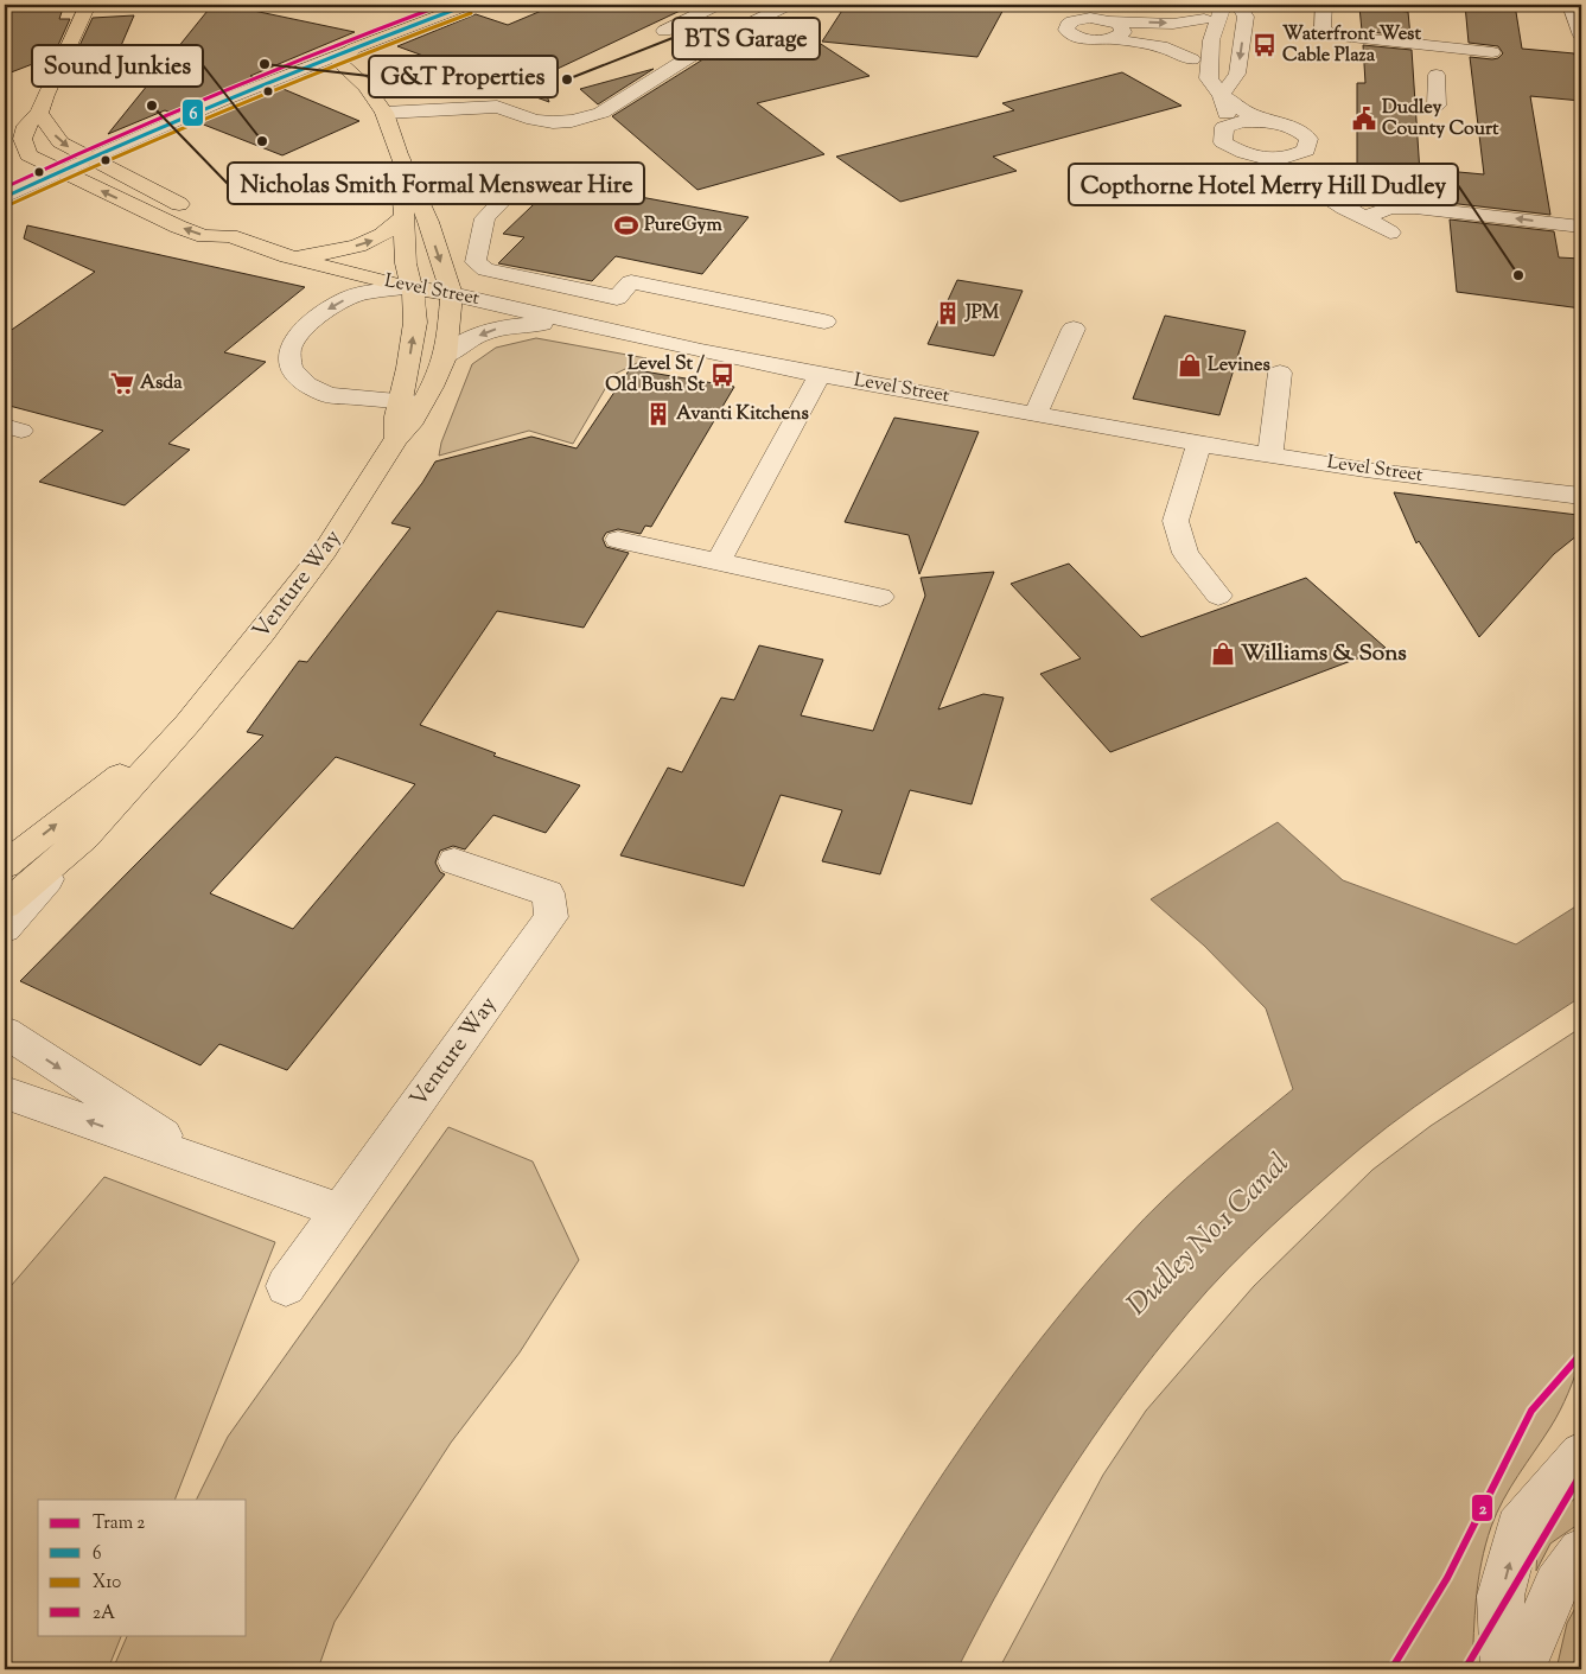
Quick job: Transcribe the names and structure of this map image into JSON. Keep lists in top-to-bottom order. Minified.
{"streets":{"main road":["Level Street","Venture Way"]},"crossings":[["Level Street","Venture Way"]],"water":["Dudley No.1 Canal"],"places":{"bus stop":["Waterfront West Cable Plaza","Level St / Old Bush St"],"other":["G&T Properties","BTS Garage","Nicholas Smith Formal Menswear Hire","Sound Junkies","Copthorne Hotel Merry Hill Dudley"],"public building":["Dudley County Court"],"sports":["PureGym"],"building":["JPM","Avanti Kitchens"],"shop":["Levines","Williams & Sons"],"supermarket":["Asda"]},"lines":["transit line 6","transit line 2A","transit line X10","tram line 2"],"legend":["Tram 2","6","X10","2A"]}
